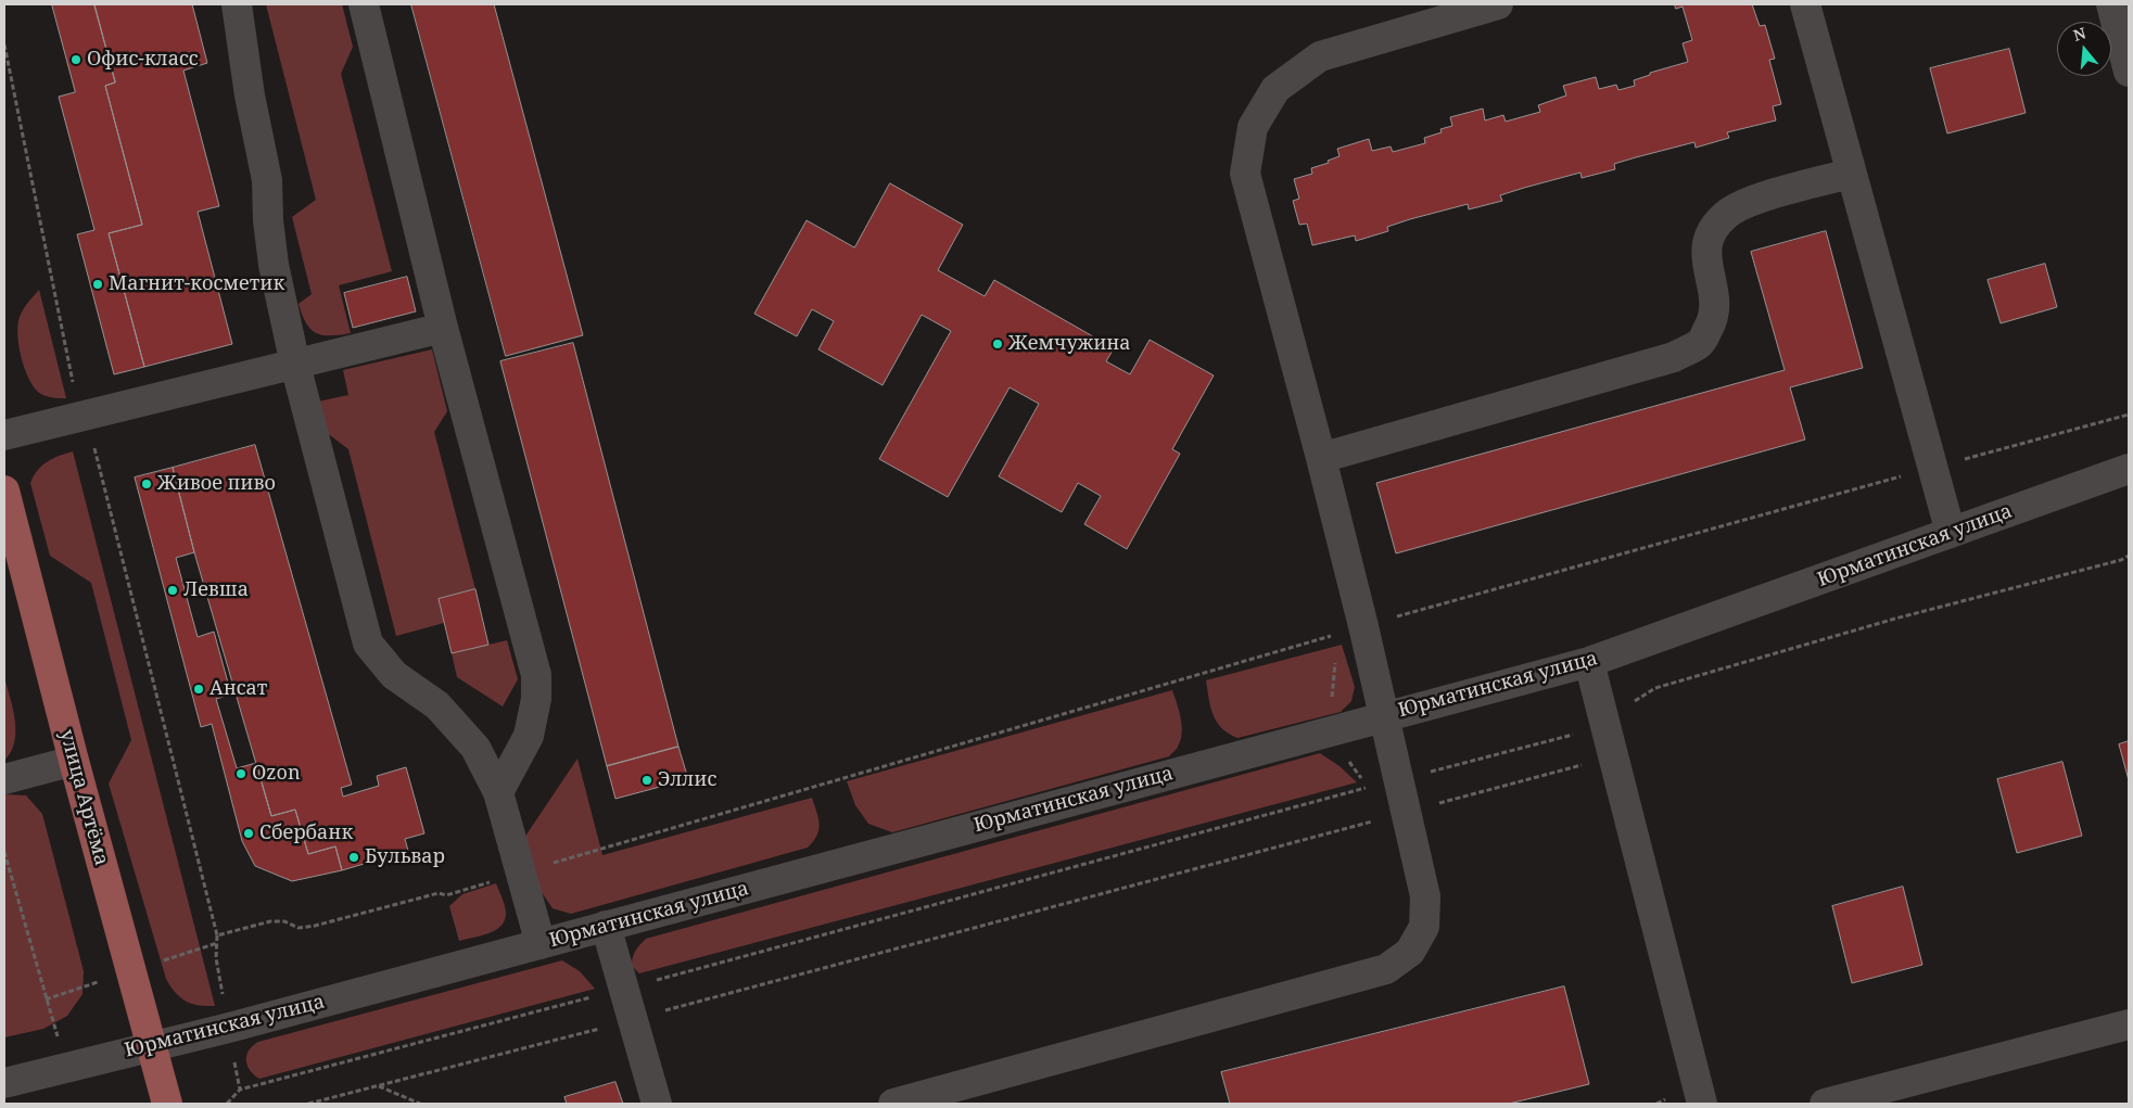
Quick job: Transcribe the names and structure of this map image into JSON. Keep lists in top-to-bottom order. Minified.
{"streets":{"main road":["улица Артёма"],"street":["Юрматинская улица"]},"crossings":[["Юрматинская улица","улица Артёма"]],"places":["Офис-класс","Магнит-косметик","Жемчужина","Живое пиво","Левша","Ансат","Ozon","Эллис","Сбербанк","Бульвар"],"north":"top"}
